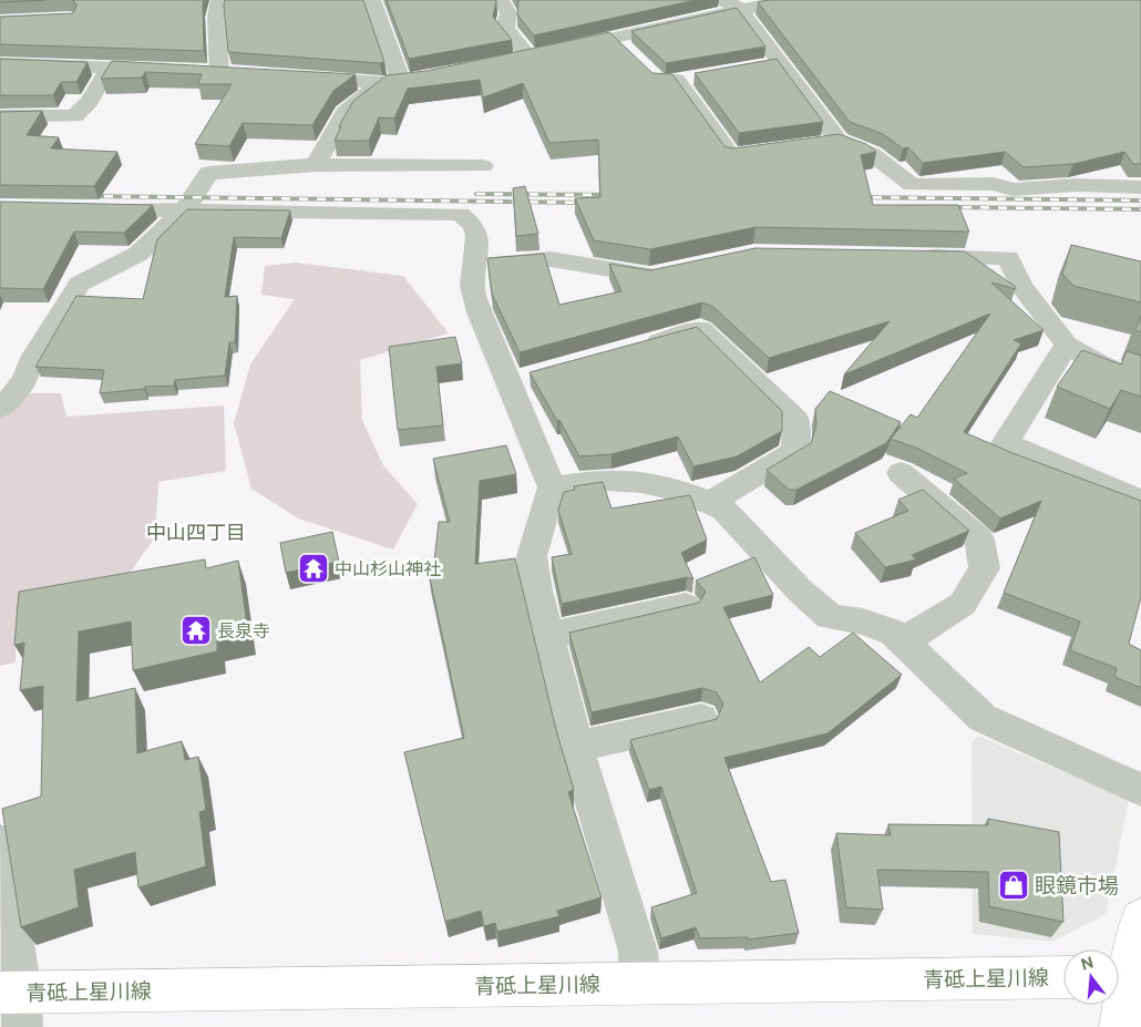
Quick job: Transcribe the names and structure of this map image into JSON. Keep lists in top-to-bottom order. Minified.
{"streets":{"main road":["青砥上星川線"]},"districts":["中山四丁目"],"places":{"temple":["中山杉山神社","長泉寺"],"shop":["眼鏡市場"]},"north":"top"}
